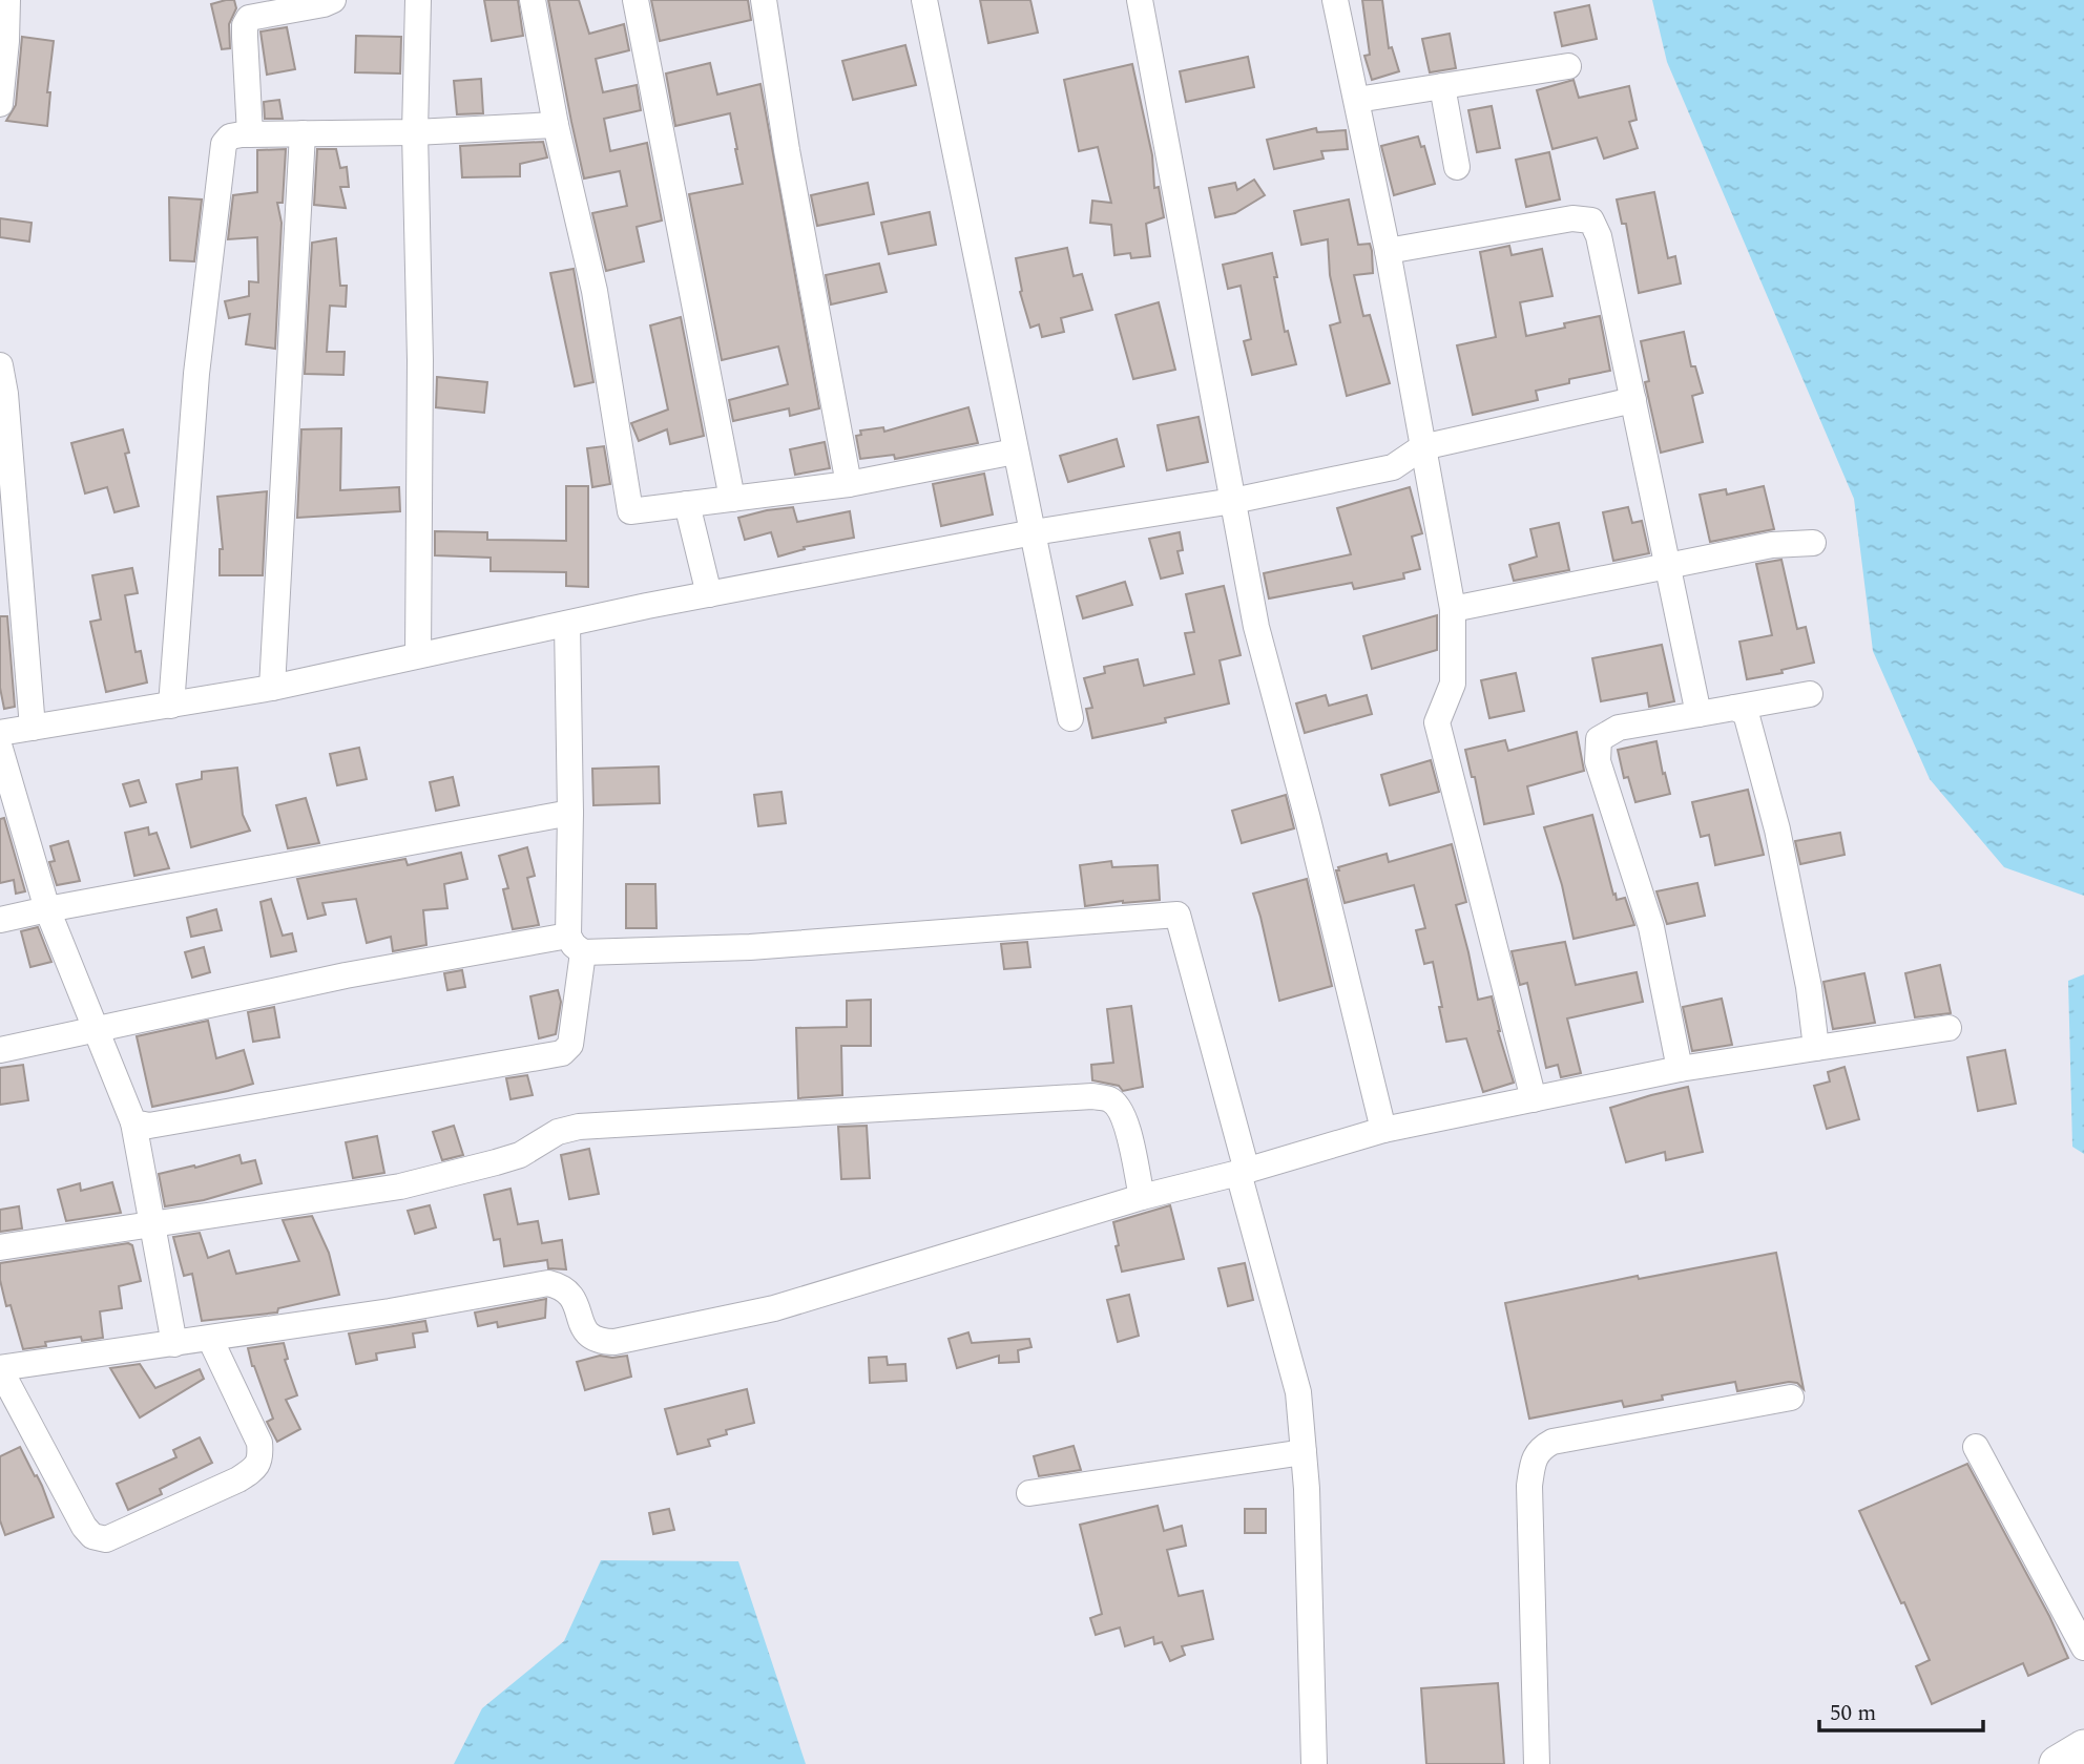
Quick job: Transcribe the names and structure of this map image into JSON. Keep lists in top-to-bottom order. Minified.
{"scale_bar":"50 m"}
